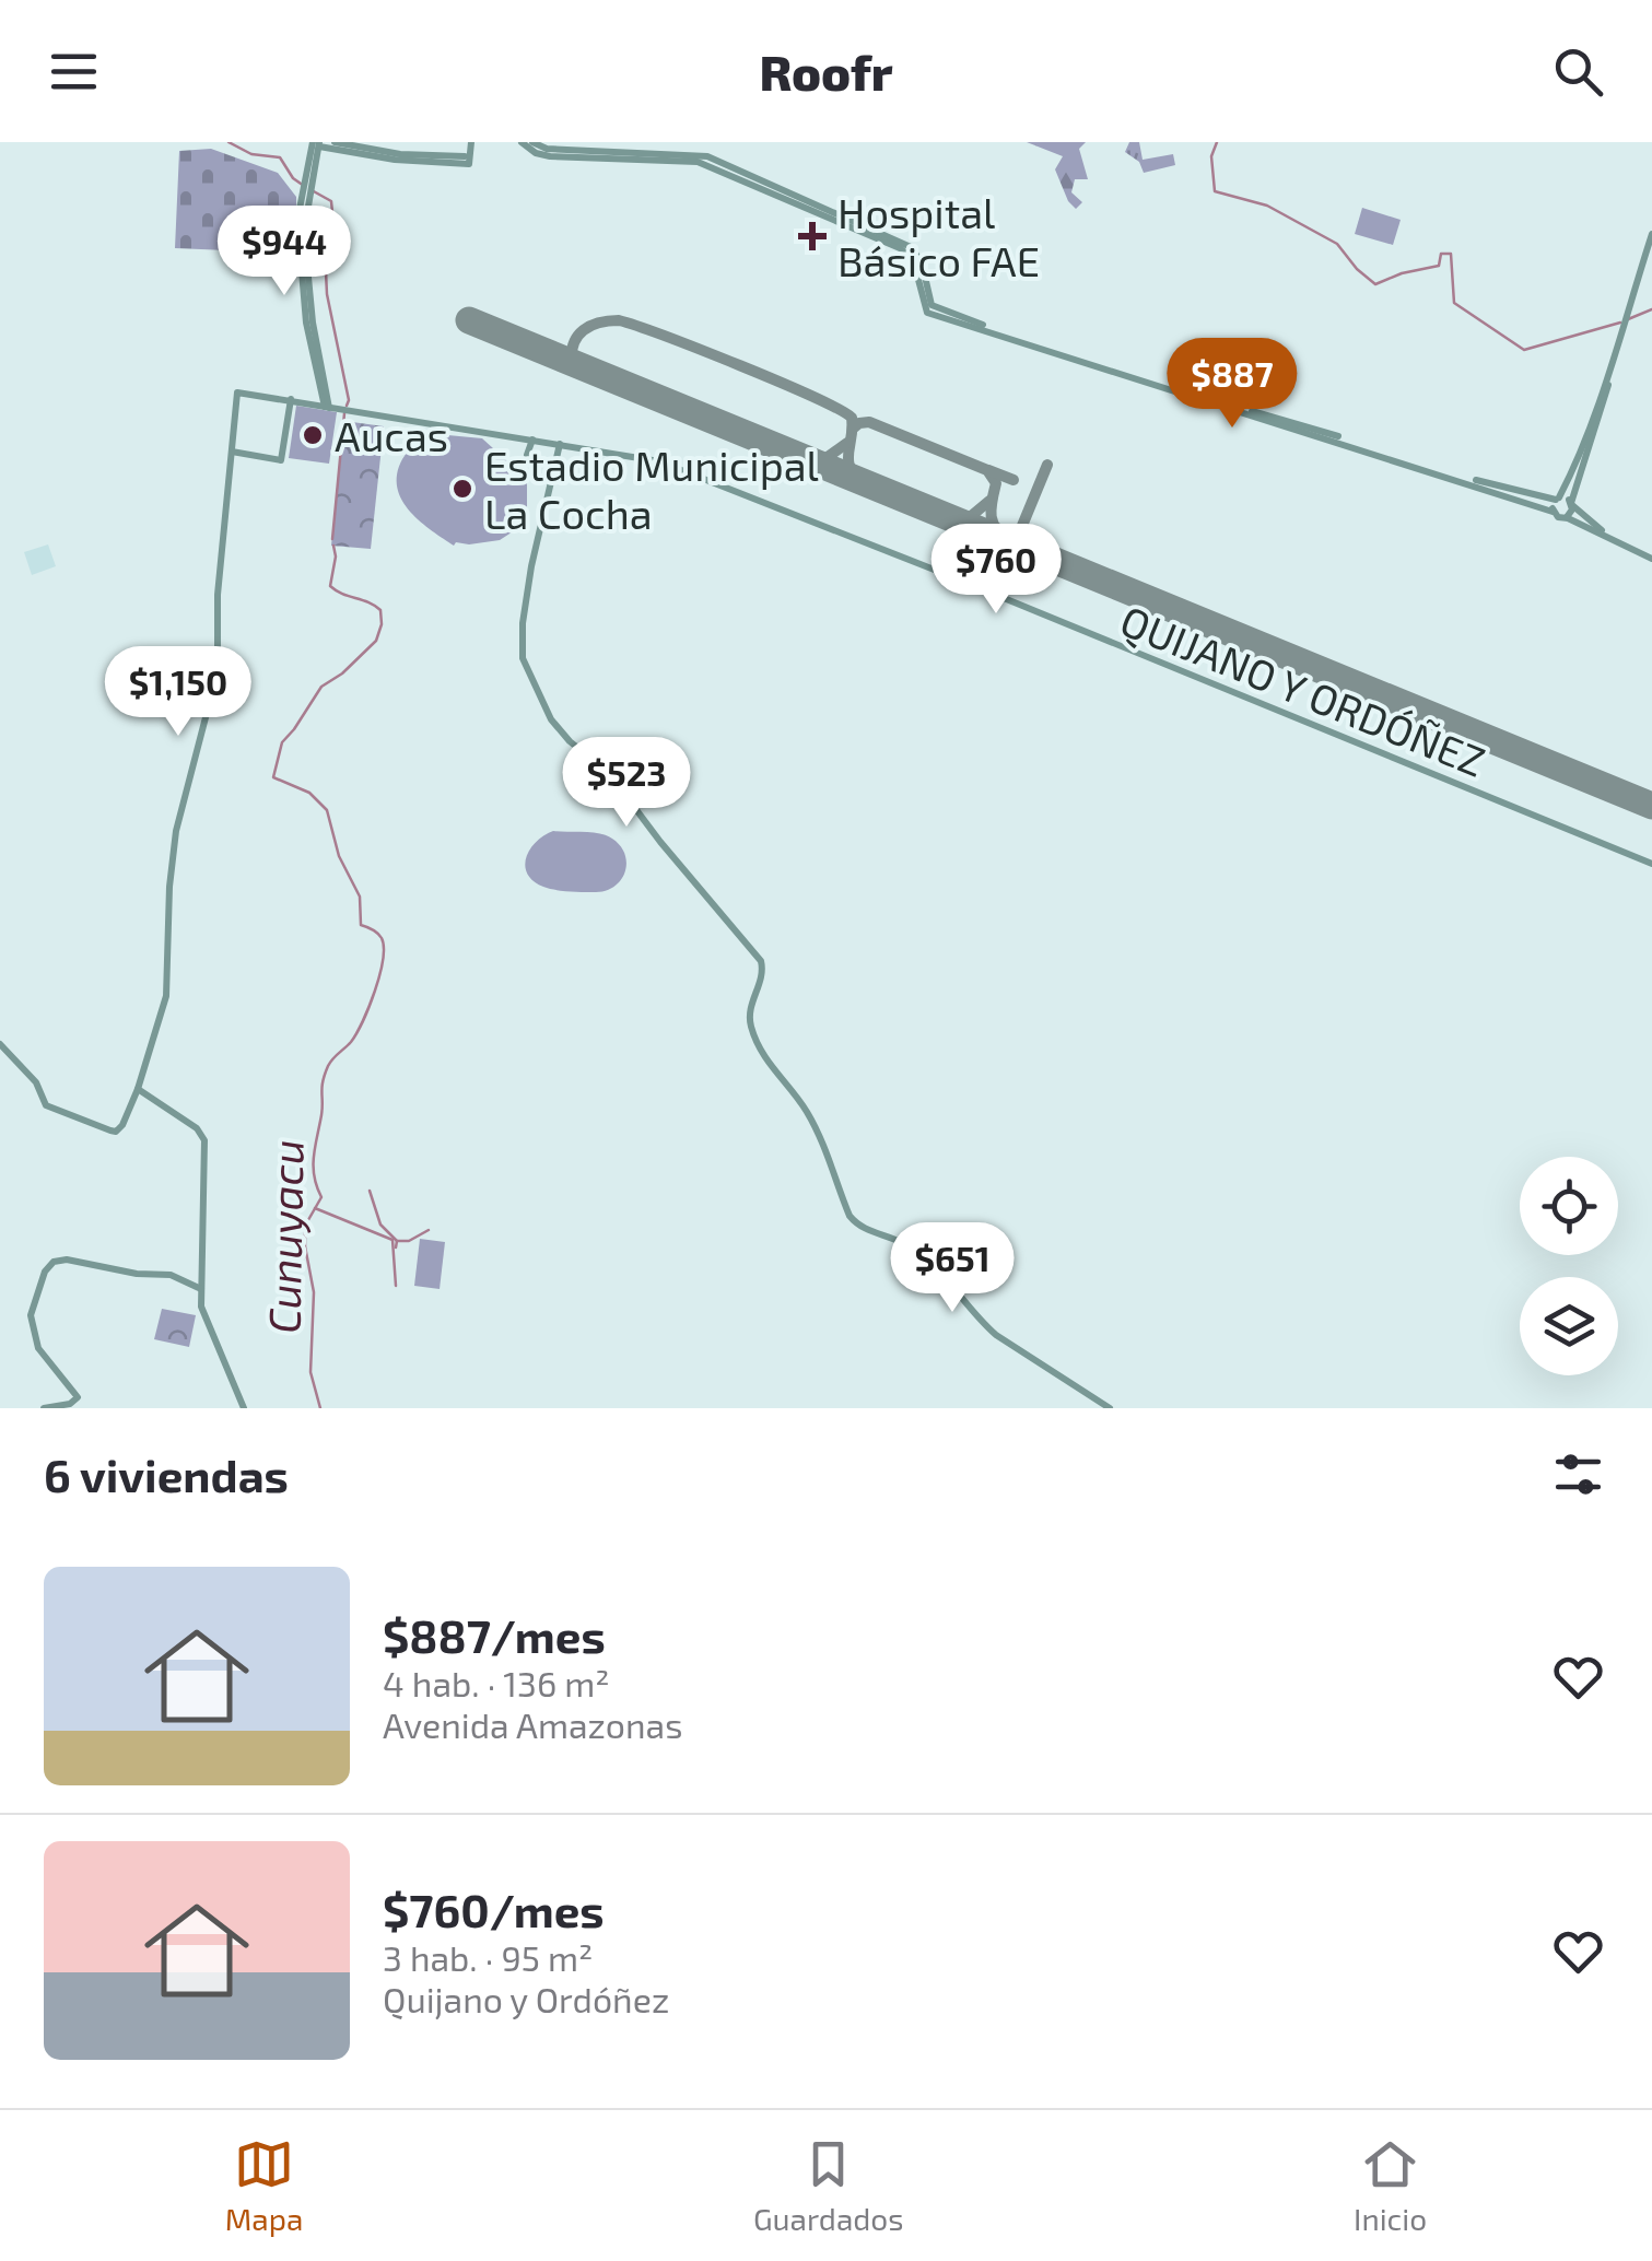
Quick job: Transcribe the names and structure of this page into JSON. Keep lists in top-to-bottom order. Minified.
{"streets":{"street":["QUIJANO Y ORDÓÑEZ"]},"water":["Cunuyacu"],"places":{"health":["Hospital Básico FAE"],"other":["Aucas","Estadio Municipal La Cocha"]},"page":{"header":"Roofr","price":["$944","$887","$760","$1,150","$523","$651"],"heading":"6 viviendas","list":[{"name":"$887/mes","note":"4 hab. · 136 m² · Avenida Amazonas"},{"name":"$760/mes","note":"3 hab. · 95 m² · Quijano y Ordóñez"}],"tabs":["Mapa","Guardados","Inicio"]}}
